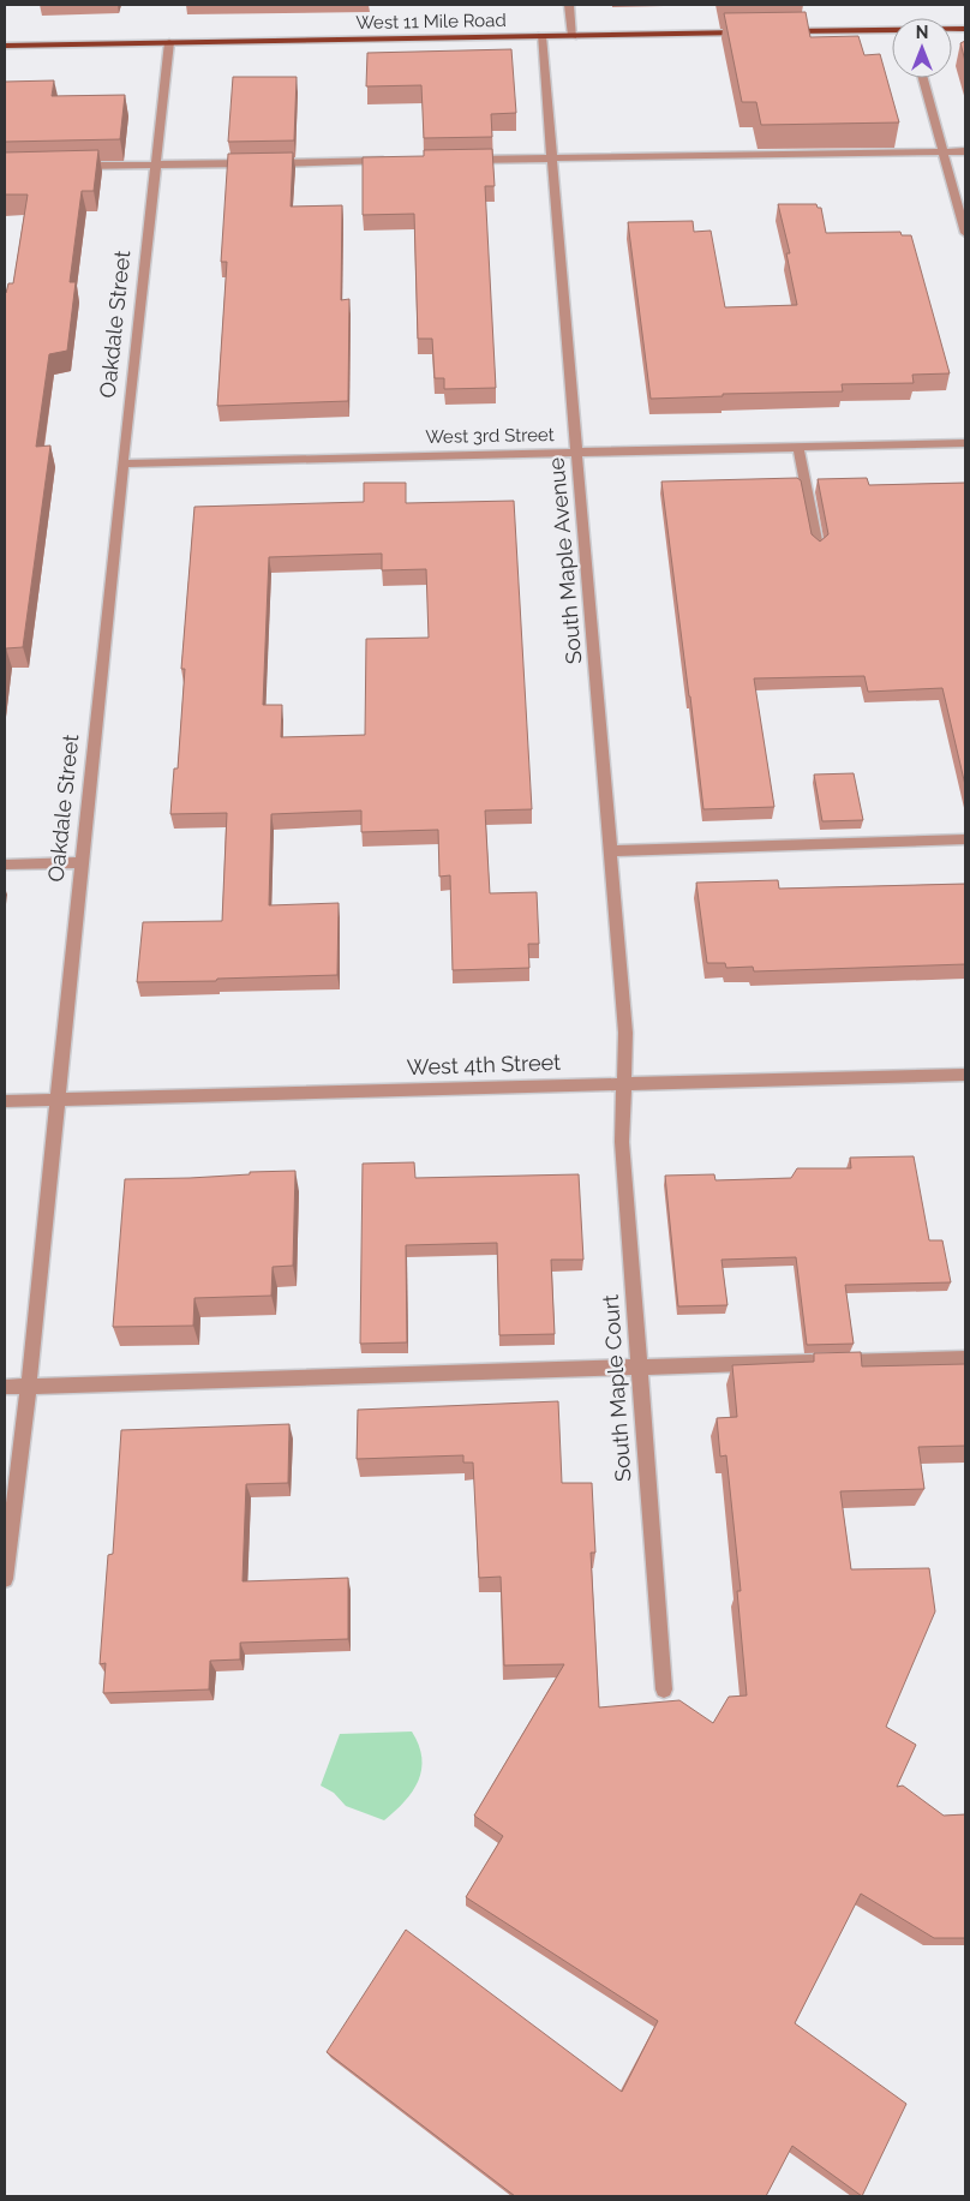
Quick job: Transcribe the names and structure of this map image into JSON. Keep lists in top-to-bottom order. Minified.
{"streets":{"main road":["West 11 Mile Road"],"street":["Oakdale Street","West 3rd Street","South Maple Avenue","West 4th Street","South Maple Court"]},"crossings":[["West 11 Mile Road","Oakdale Street"],["West 11 Mile Road","South Maple Avenue"],["Oakdale Street","West 3rd Street"],["Oakdale Street","West 4th Street"],["West 3rd Street","South Maple Avenue"],["South Maple Avenue","West 4th Street"],["South Maple Avenue","South Maple Court"],["West 4th Street","South Maple Court"]],"north":"top"}
